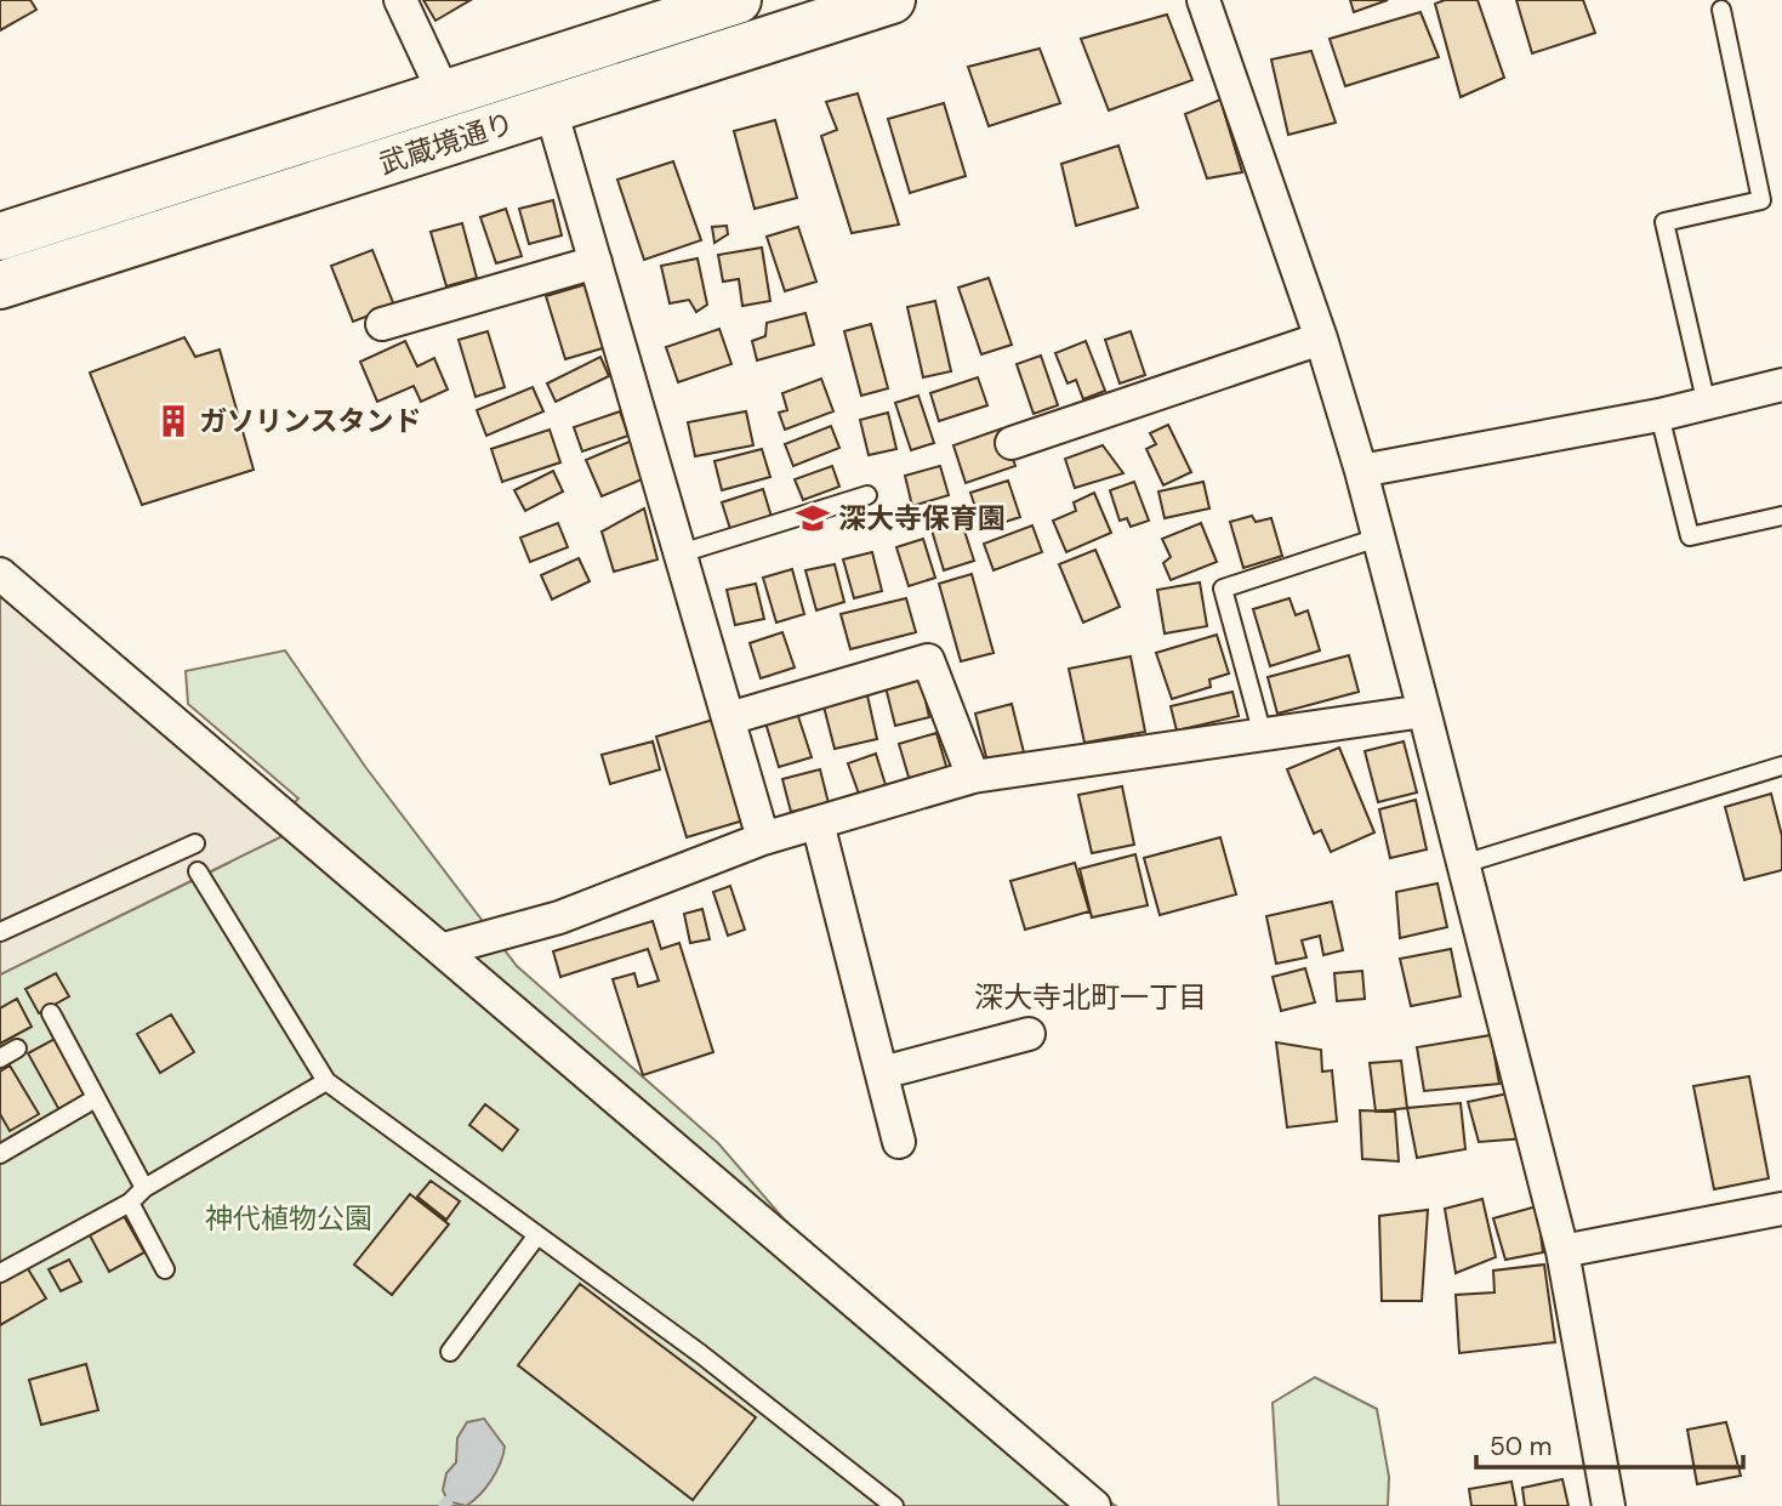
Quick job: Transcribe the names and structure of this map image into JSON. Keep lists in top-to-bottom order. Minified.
{"streets":{"main road":["武蔵境通り"]},"districts":["深大寺北町一丁目"],"parks":["神代植物公園"],"places":{"building":["ガソリンスタンド"],"school or university":["深大寺保育園"]},"scale_bar":"50 m"}
